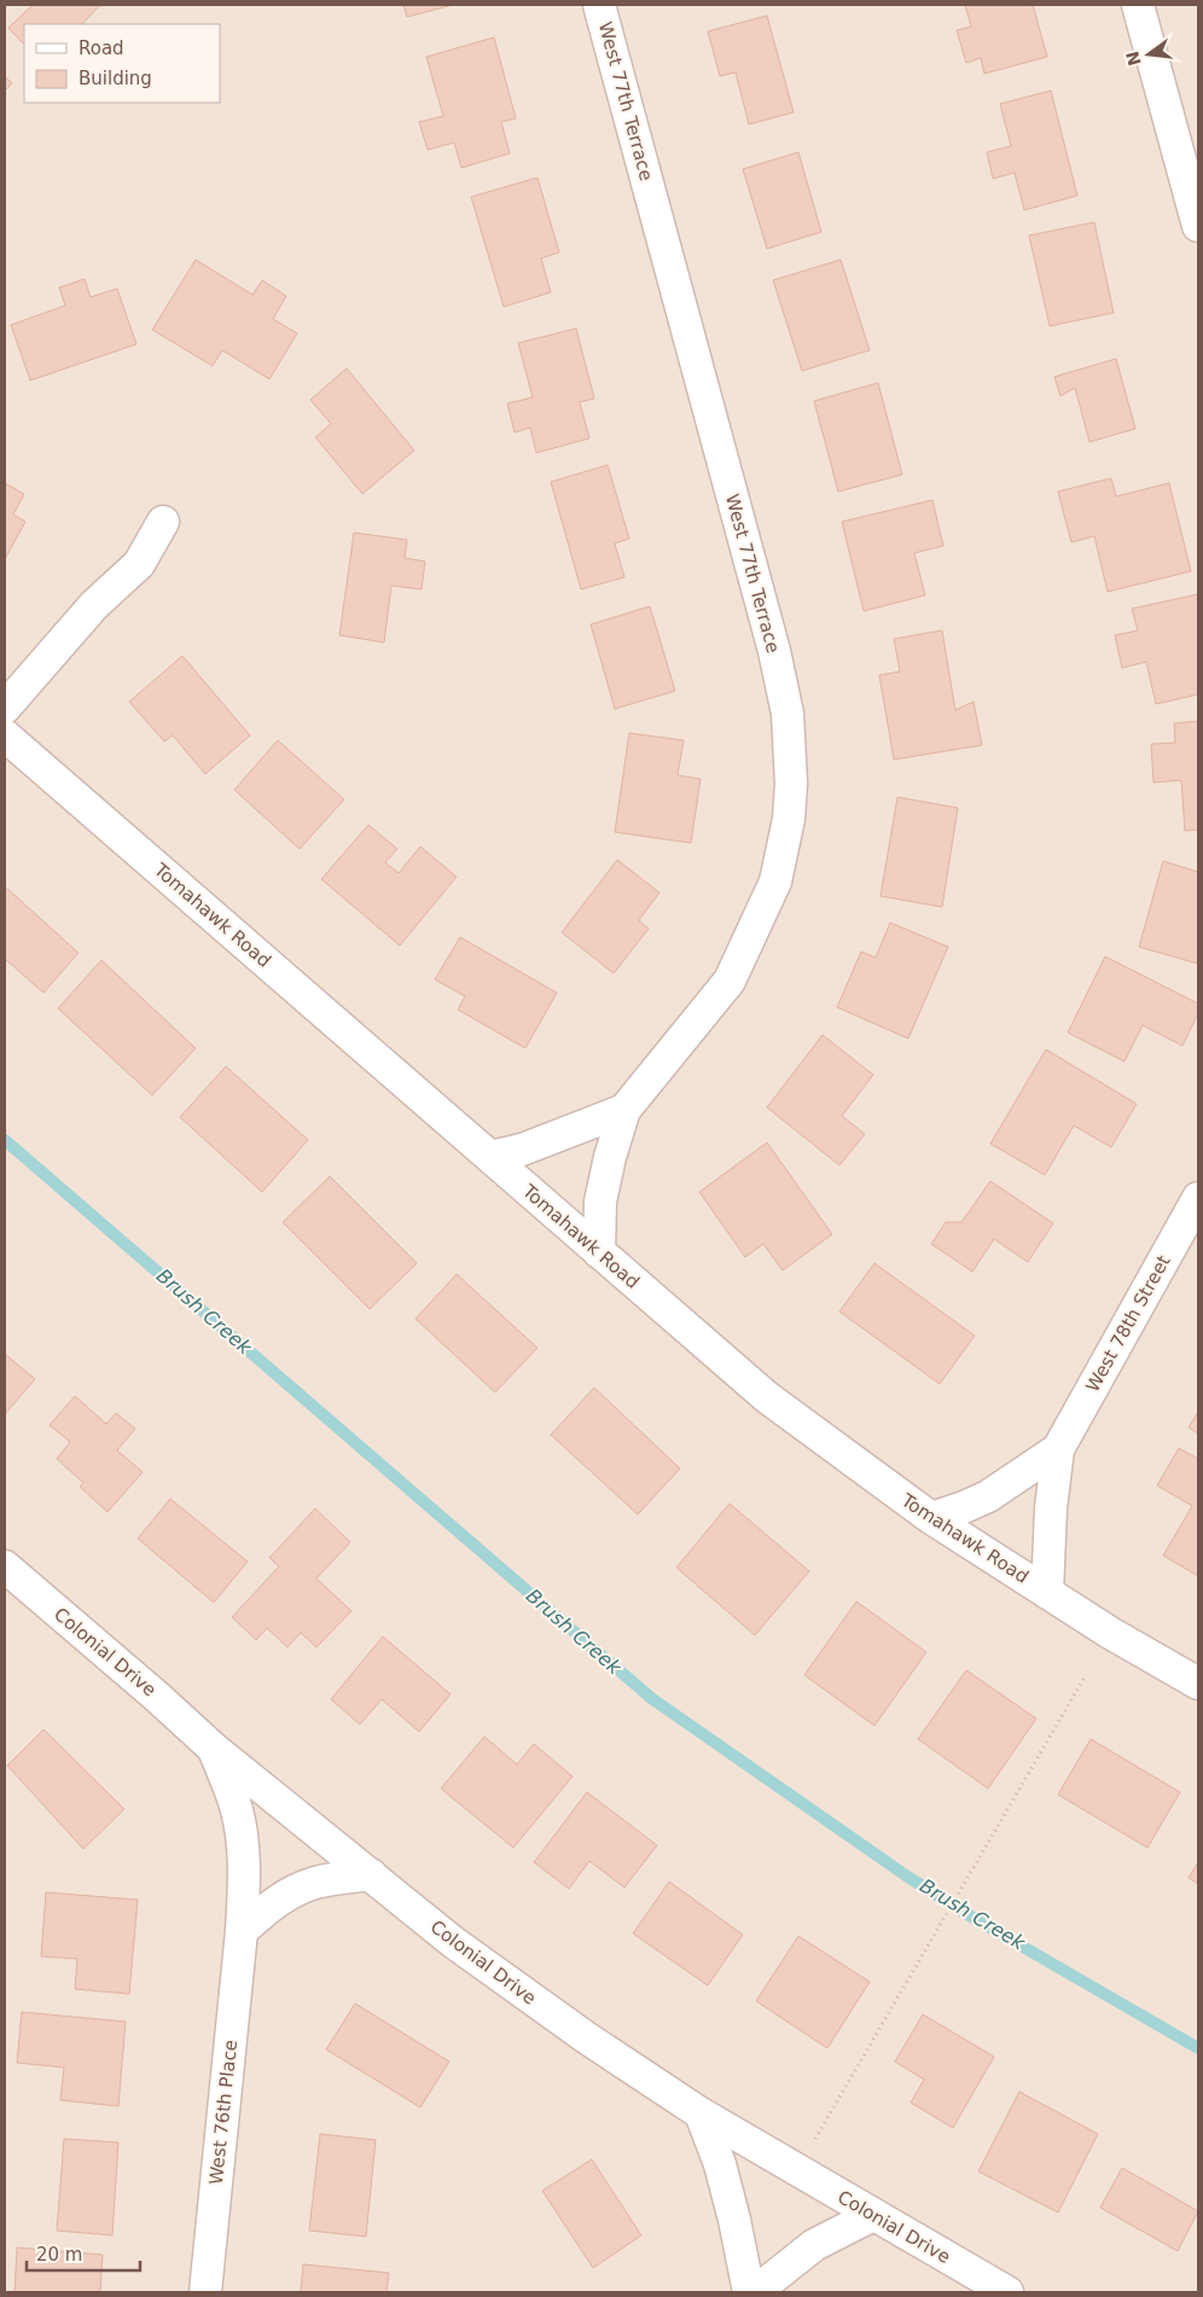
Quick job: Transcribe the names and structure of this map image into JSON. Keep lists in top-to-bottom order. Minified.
{"streets":{"street":["West 77th Terrace","Tomahawk Road","West 78th Street","Colonial Drive","West 76th Place"]},"crossings":[["West 77th Terrace","Tomahawk Road"],["Tomahawk Road","West 78th Street"],["Colonial Drive","West 76th Place"]],"water":["Brush Creek"],"legend":["Road","Building"],"scale_bar":"20 m","north":"left"}
